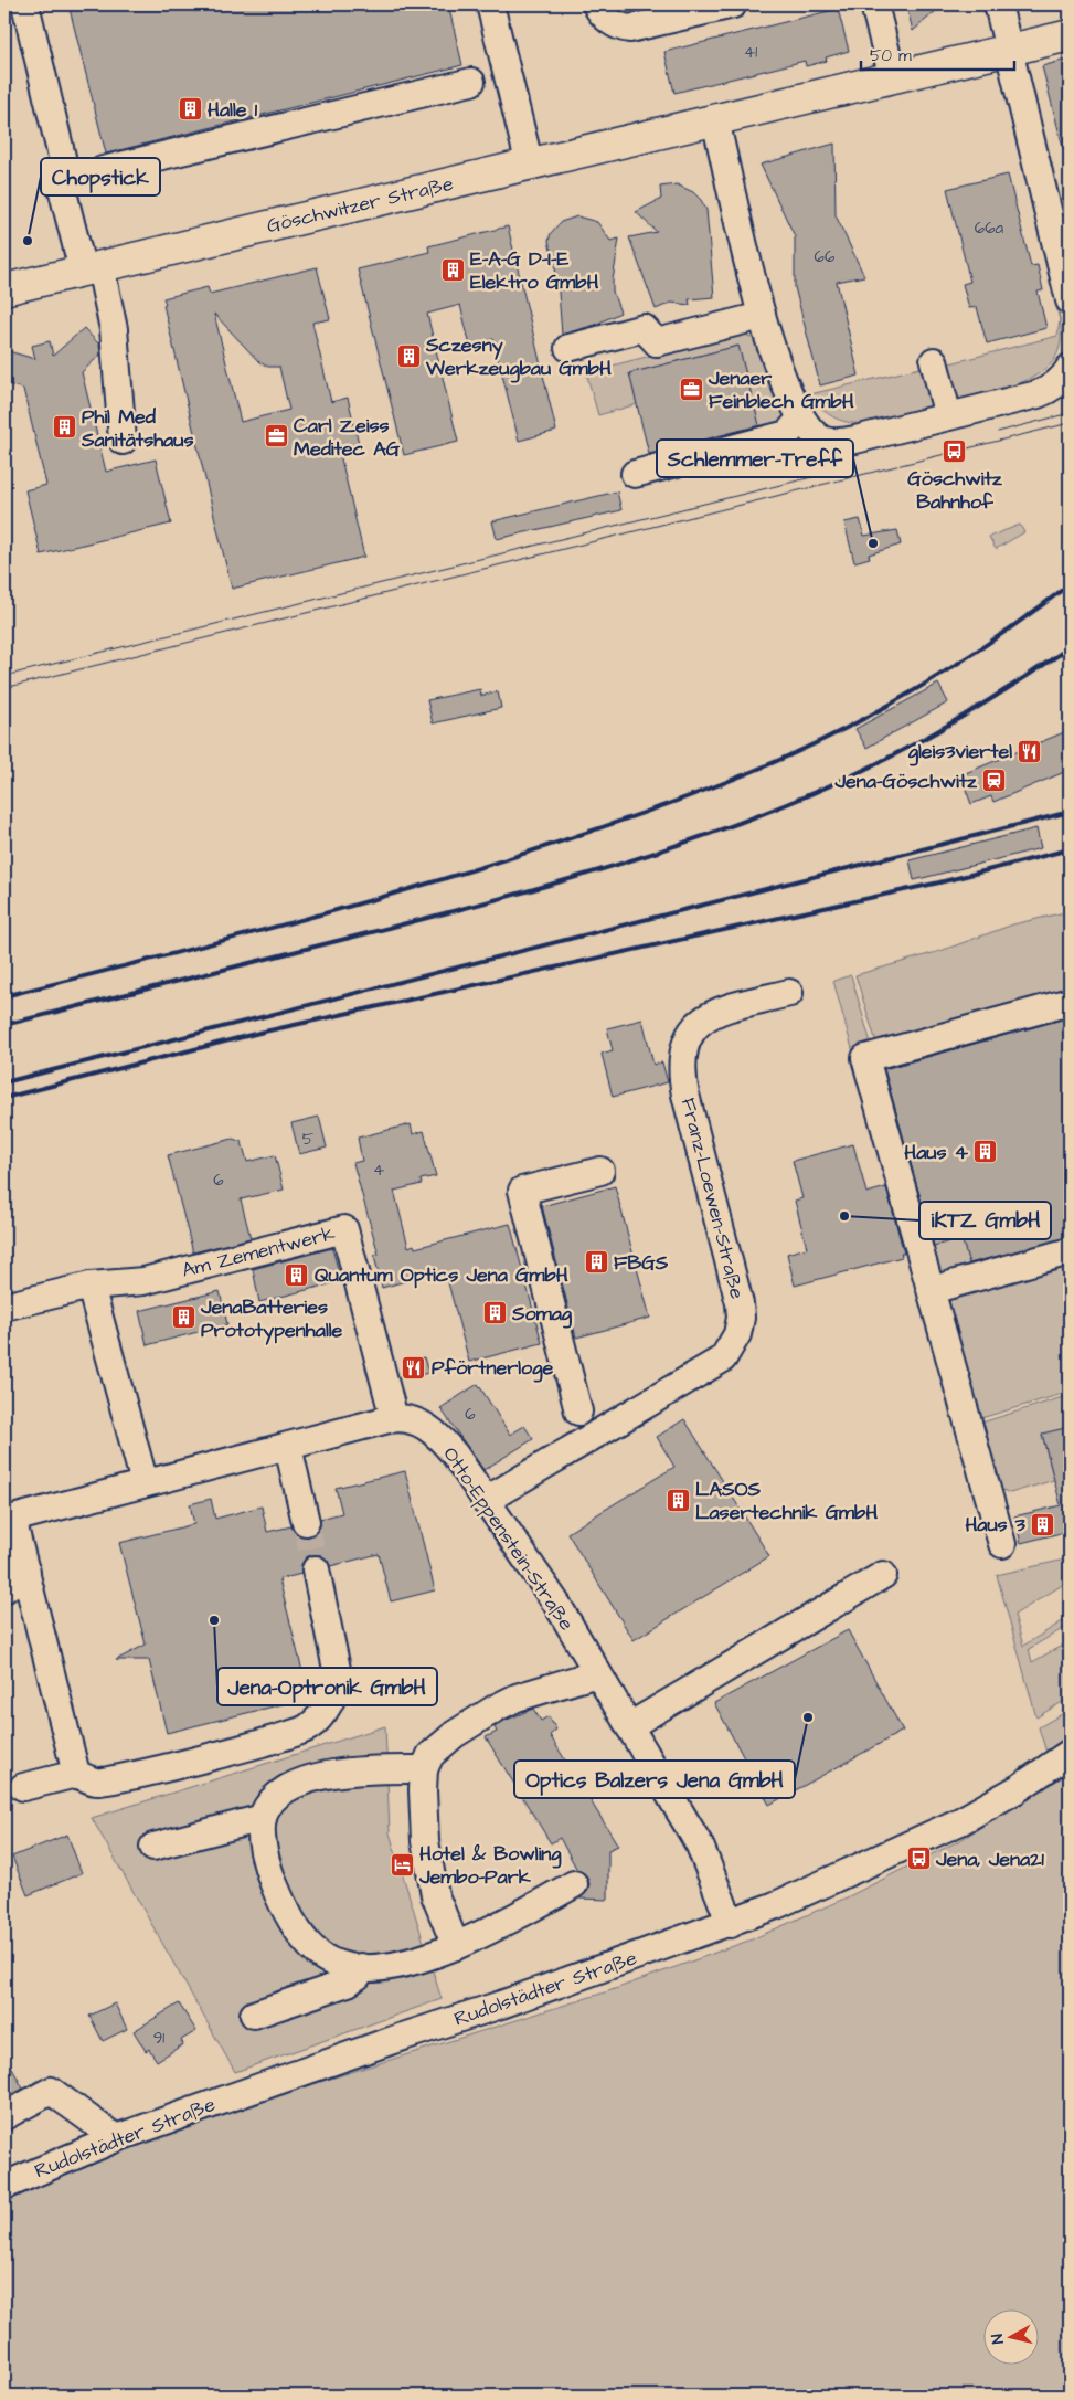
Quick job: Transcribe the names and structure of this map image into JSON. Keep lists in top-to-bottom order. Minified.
{"streets":{"main road":["Göschwitzer Straße"],"street":["Franz-Loewen-Straße","Am Zementwerk","Otto-Eppenstein-Straße","Rudolstädter Straße"]},"crossings":[["Franz-Loewen-Straße","Otto-Eppenstein-Straße"],["Am Zementwerk","Otto-Eppenstein-Straße"],["Otto-Eppenstein-Straße","Rudolstädter Straße"]],"places":{"building":["Halle 1","E-A-G D-I-E Elektro GmbH","Sczesny Werkzeugbau GmbH","Phil Med Sanitätshaus","Haus 4","FBGS","Quantum Optics Jena GmbH","Somag","JenaBatteries Prototypenhalle","LASOS Lasertechnik GmbH","Haus 3"],"other":["Chopstick","Schlemmer-Treff","iKTZ GmbH","Jena-Optronik GmbH","Optics Balzers Jena GmbH"],"office":["Jenaer Feinblech GmbH","Carl Zeiss Meditec AG"],"bus stop":["Göschwitz Bahnhof","Jena, Jena21"],"restaurant":["gleis3viertel","Pförtnerloge"],"station":["Jena-Göschwitz"],"hotel":["Hotel & Bowling Jembo-Park"]},"house_numbers":["41","66a","66","5","4","6","6","91"],"scale_bar":"50 m","north":"left"}
